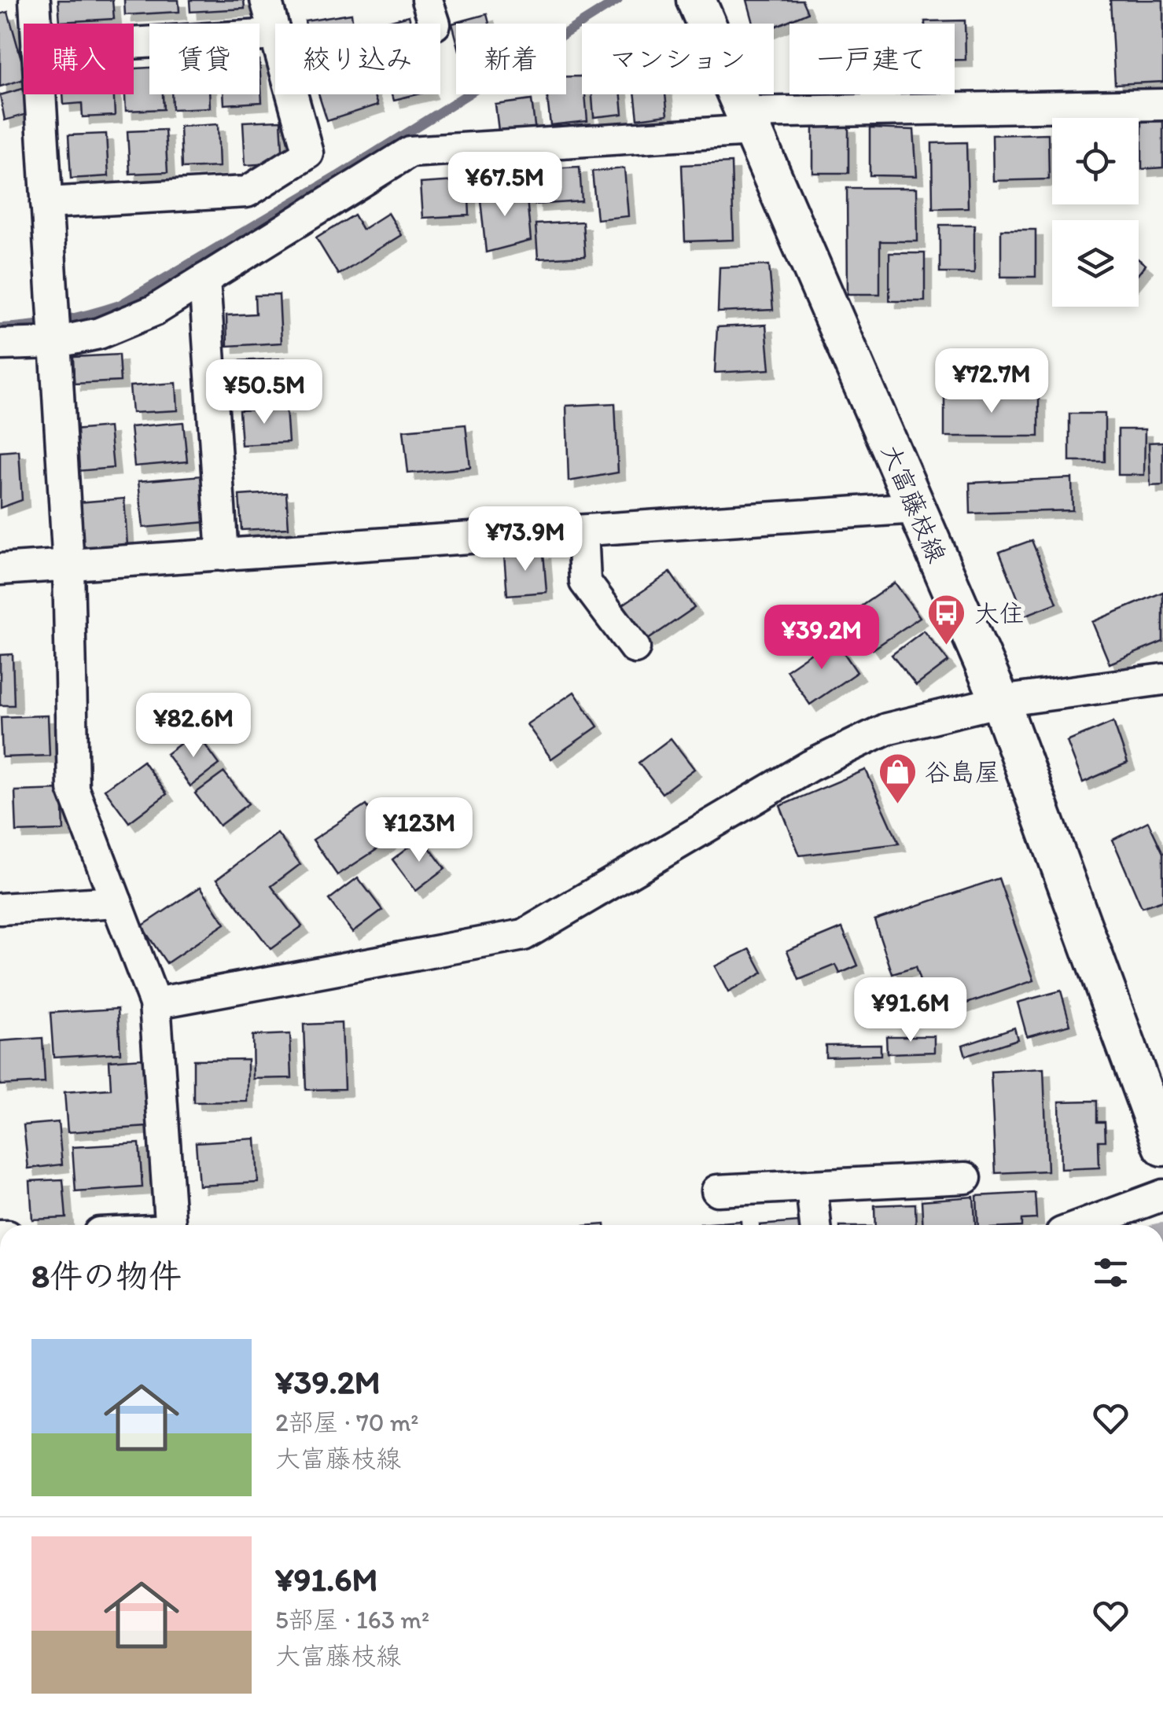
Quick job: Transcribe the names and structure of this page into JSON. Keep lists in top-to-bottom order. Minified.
{"streets":{"main road":["大富藤枝線"]},"places":{"bus stop":["大住"],"shop":["谷島屋"]},"page":{"chip":["購入","賃貸","絞り込み","新着","マンション","一戸建て"],"price":["¥67.5M","¥72.7M","¥50.5M","¥73.9M","¥39.2M","¥82.6M","¥123M","¥91.6M"],"heading":"8件の物件","list":[{"name":"¥39.2M","note":"2部屋 · 70 m² · 大富藤枝線"},{"name":"¥91.6M","note":"5部屋 · 163 m² · 大富藤枝線"}]}}
